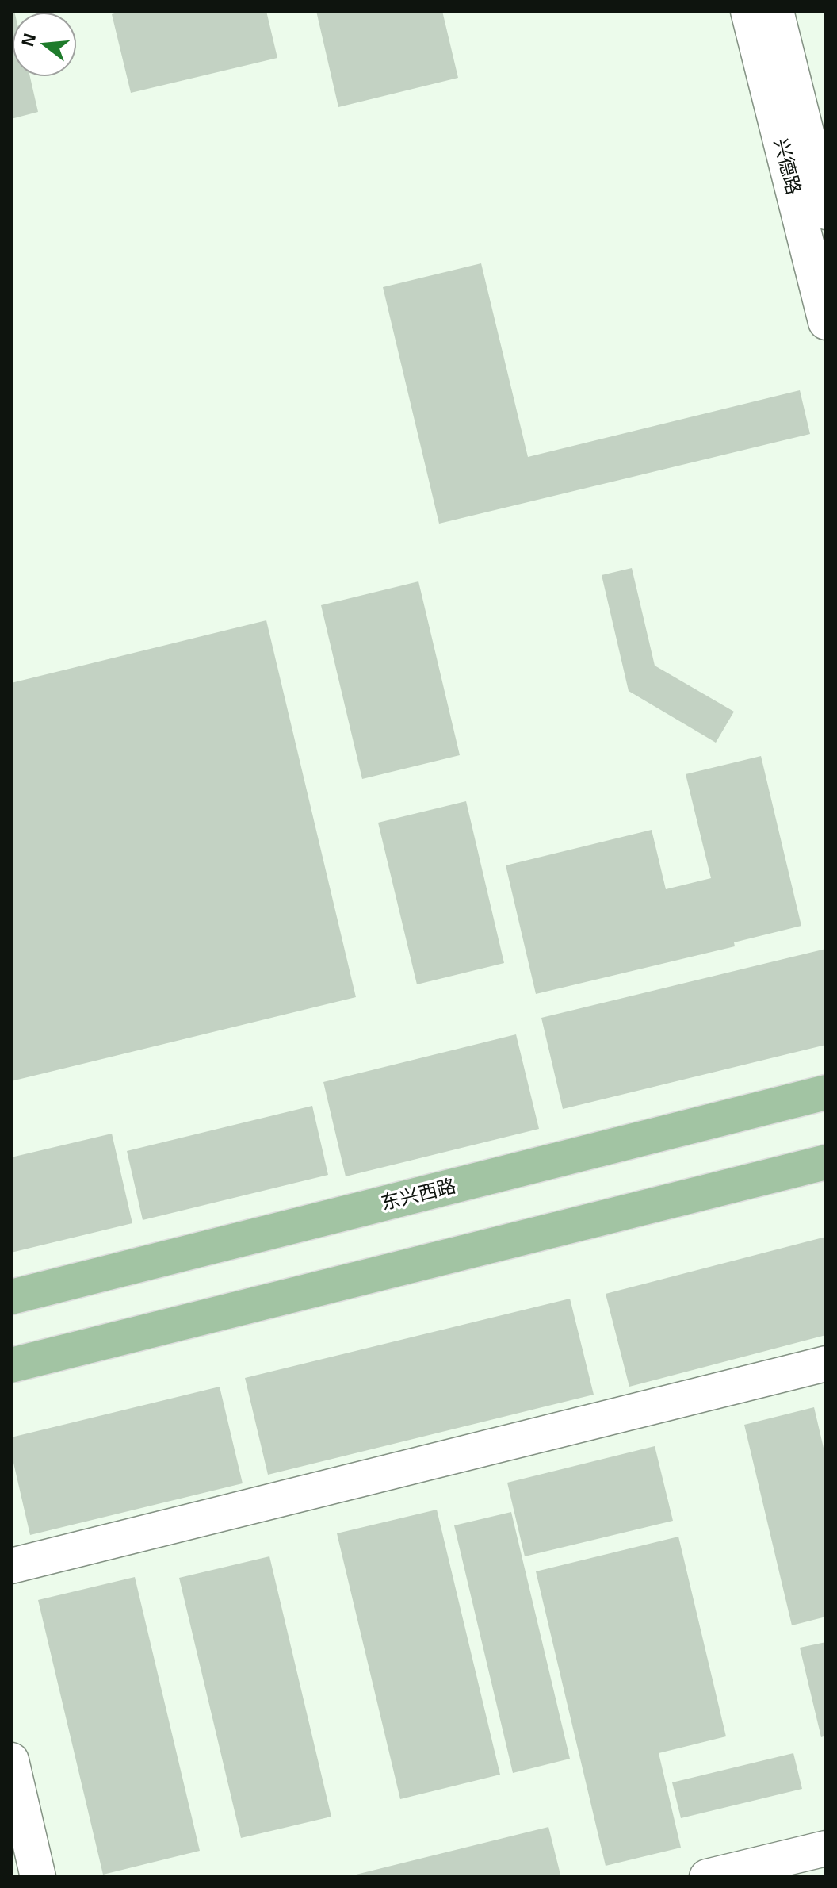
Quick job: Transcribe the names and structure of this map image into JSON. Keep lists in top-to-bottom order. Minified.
{"streets":{"main road":["东兴西路"],"street":["兴德路"]},"north":"left"}
